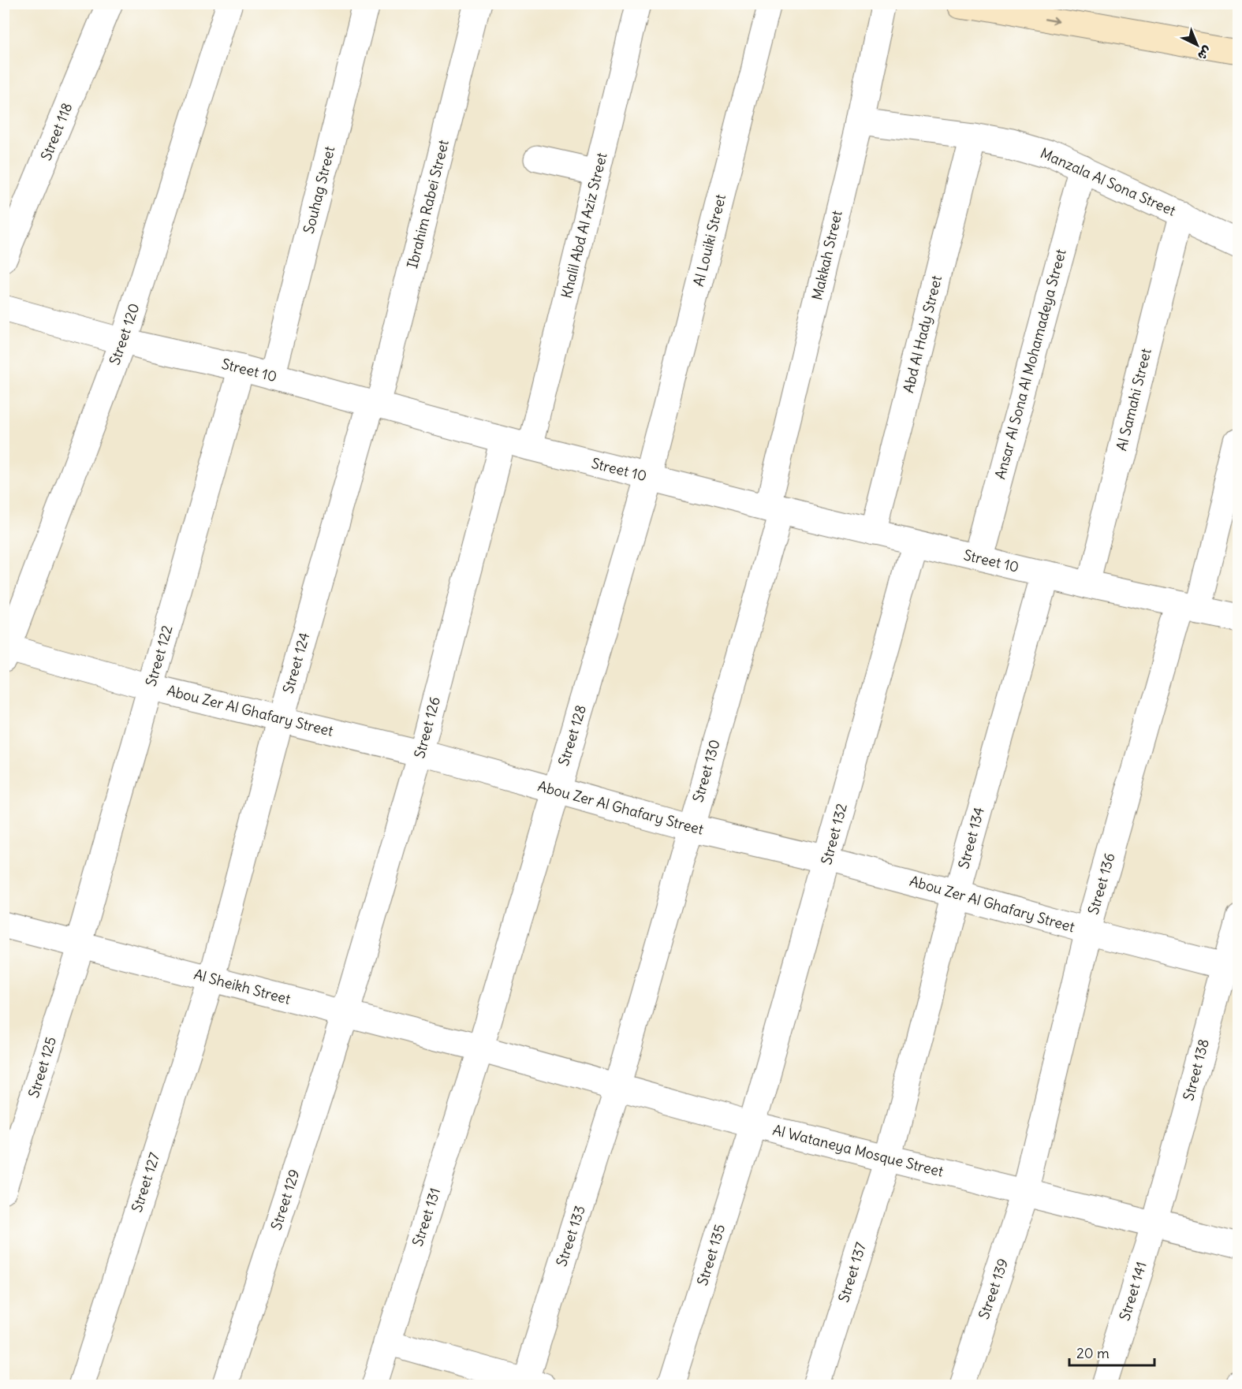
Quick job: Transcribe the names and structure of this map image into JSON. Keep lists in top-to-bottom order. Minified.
{"streets":{"street":["Street 118","Manzala Al Sona Street","Souhag Street","Ibrahim Rabei Street","Khalil Abd Al Aziz Street","Al Louiki Street","Makkah Street","Street 120","Abd Al Hady Street","Ansar Al Sona Al Mohamadeya Street","Street 10","Al Samahi Street","Street 122","Street 124","Abou Zer Al Ghafary Street","Street 126","Street 128","Street 130","Street 132","Street 134","Street 136","Al Sheikh Street","Street 125","Street 138","Al Wataneya Mosque Street","Street 127","Street 129","Street 131","Street 133","Street 135","Street 137","Street 139","Street 141"]},"crossings":[["Manzala Al Sona Street","Makkah Street"],["Manzala Al Sona Street","Abd Al Hady Street"],["Manzala Al Sona Street","Ansar Al Sona Al Mohamadeya Street"],["Manzala Al Sona Street","Al Samahi Street"],["Souhag Street","Street 10"],["Ibrahim Rabei Street","Street 10"],["Ibrahim Rabei Street","Street 124"],["Khalil Abd Al Aziz Street","Street 10"],["Al Louiki Street","Street 10"],["Al Louiki Street","Street 128"],["Makkah Street","Street 10"],["Makkah Street","Street 130"],["Street 120","Street 10"],["Street 120","Abou Zer Al Ghafary Street"],["Abd Al Hady Street","Street 10"],["Ansar Al Sona Al Mohamadeya Street","Street 10"],["Street 10","Al Samahi Street"],["Street 10","Street 122"],["Street 10","Street 124"],["Street 10","Street 126"],["Street 10","Street 128"],["Street 10","Street 130"],["Street 10","Street 132"],["Street 10","Street 134"],["Street 10","Street 136"],["Street 122","Abou Zer Al Ghafary Street"],["Street 122","Al Sheikh Street"],["Street 122","Street 125"],["Street 124","Abou Zer Al Ghafary Street"],["Street 124","Al Sheikh Street"],["Street 124","Street 127"],["Abou Zer Al Ghafary Street","Street 126"],["Abou Zer Al Ghafary Street","Street 128"],["Abou Zer Al Ghafary Street","Street 130"],["Abou Zer Al Ghafary Street","Street 132"],["Abou Zer Al Ghafary Street","Street 134"],["Abou Zer Al Ghafary Street","Street 136"],["Abou Zer Al Ghafary Street","Street 138"],["Street 126","Al Sheikh Street"],["Street 126","Street 129"],["Street 128","Al Sheikh Street"],["Street 128","Al Wataneya Mosque Street"],["Street 128","Street 131"],["Street 130","Al Wataneya Mosque Street"],["Street 130","Street 133"],["Street 132","Al Wataneya Mosque Street"],["Street 132","Street 135"],["Street 134","Al Wataneya Mosque Street"],["Street 134","Street 137"],["Street 136","Al Wataneya Mosque Street"],["Street 136","Street 139"],["Al Sheikh Street","Street 125"],["Al Sheikh Street","Al Wataneya Mosque Street"],["Al Sheikh Street","Street 127"],["Al Sheikh Street","Street 129"],["Al Sheikh Street","Street 131"],["Street 138","Al Wataneya Mosque Street"],["Street 138","Street 141"],["Al Wataneya Mosque Street","Street 131"],["Al Wataneya Mosque Street","Street 133"],["Al Wataneya Mosque Street","Street 135"],["Al Wataneya Mosque Street","Street 137"],["Al Wataneya Mosque Street","Street 139"],["Al Wataneya Mosque Street","Street 141"]],"scale_bar":"20 m","north":"bottom right"}
